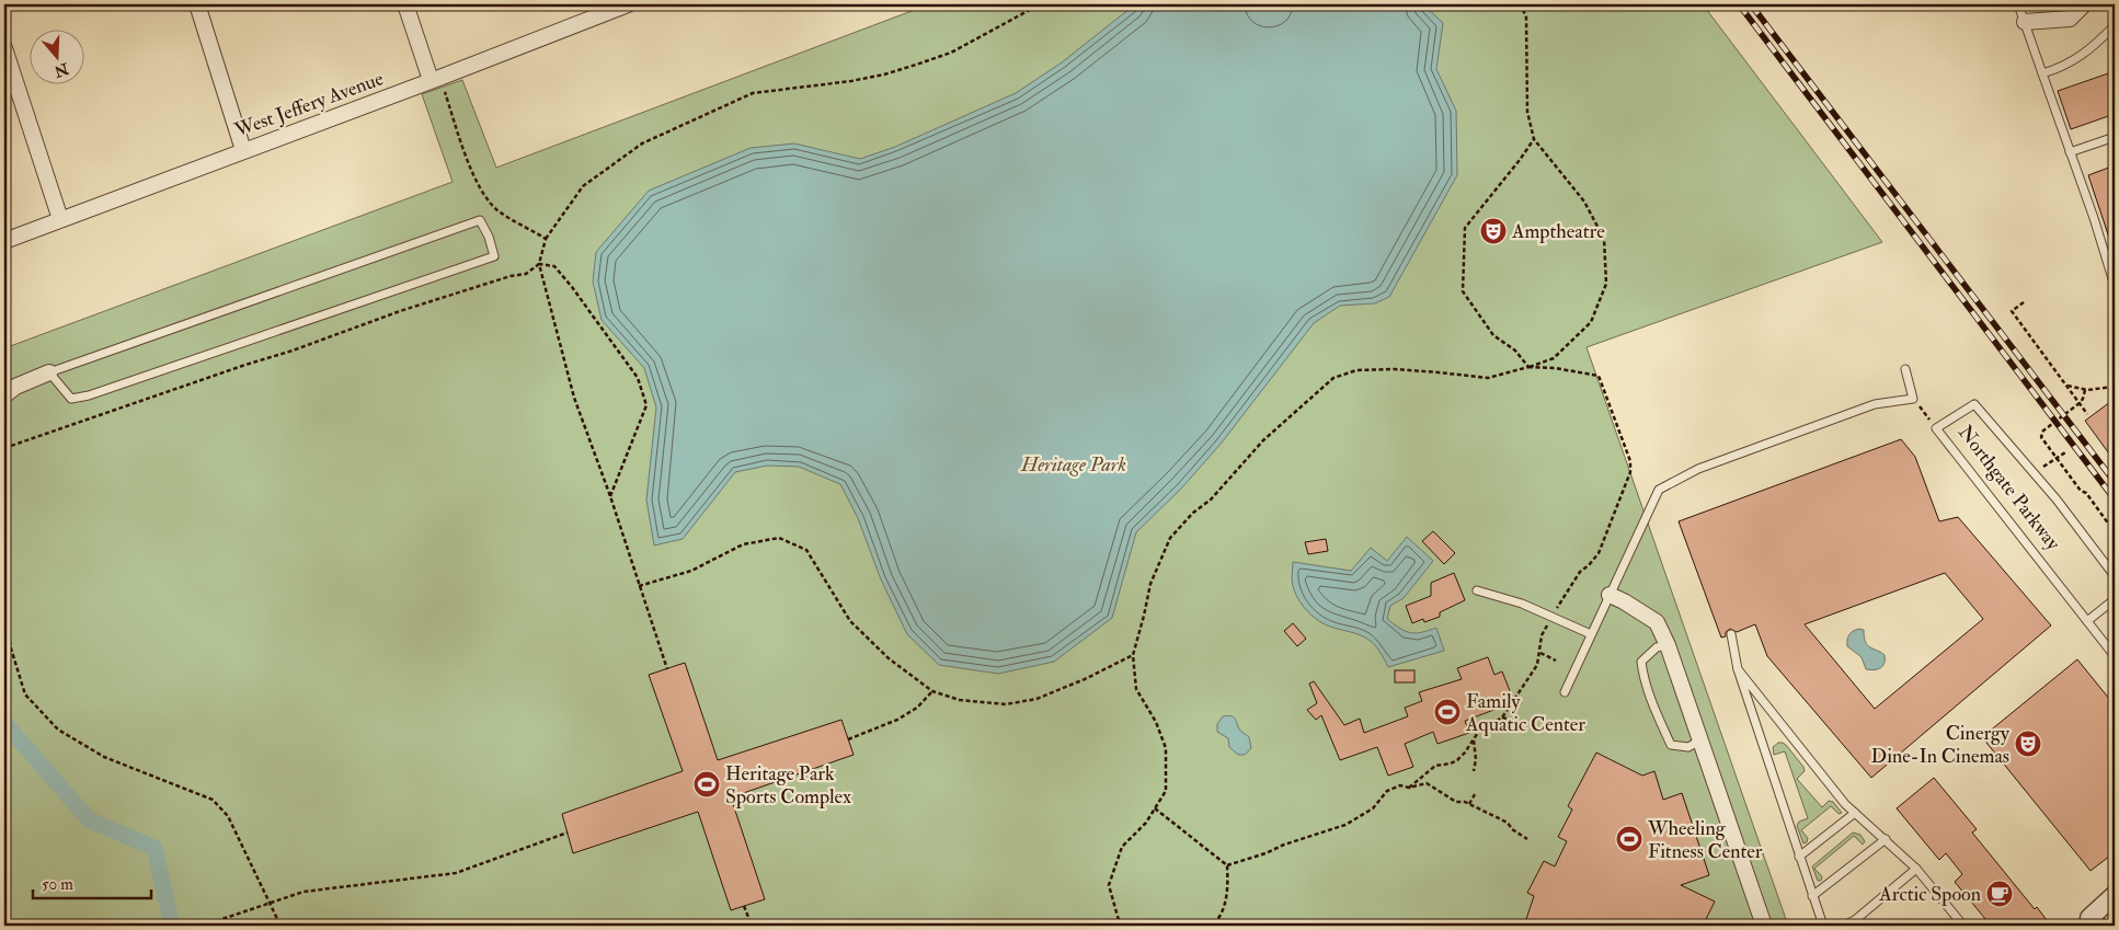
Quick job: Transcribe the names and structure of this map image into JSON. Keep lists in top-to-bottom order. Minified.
{"streets":{"street":["West Jeffery Avenue"],"lane":["Northgate Parkway"]},"parks":["Heritage Park"],"places":{"theatre":["Amptheatre","Cinergy Dine-In Cinemas"],"sports":["Family Aquatic Center","Heritage Park Sports Complex","Wheeling Fitness Center"],"cafe":["Arctic Spoon"]},"scale_bar":"50 m","north":"bottom"}
